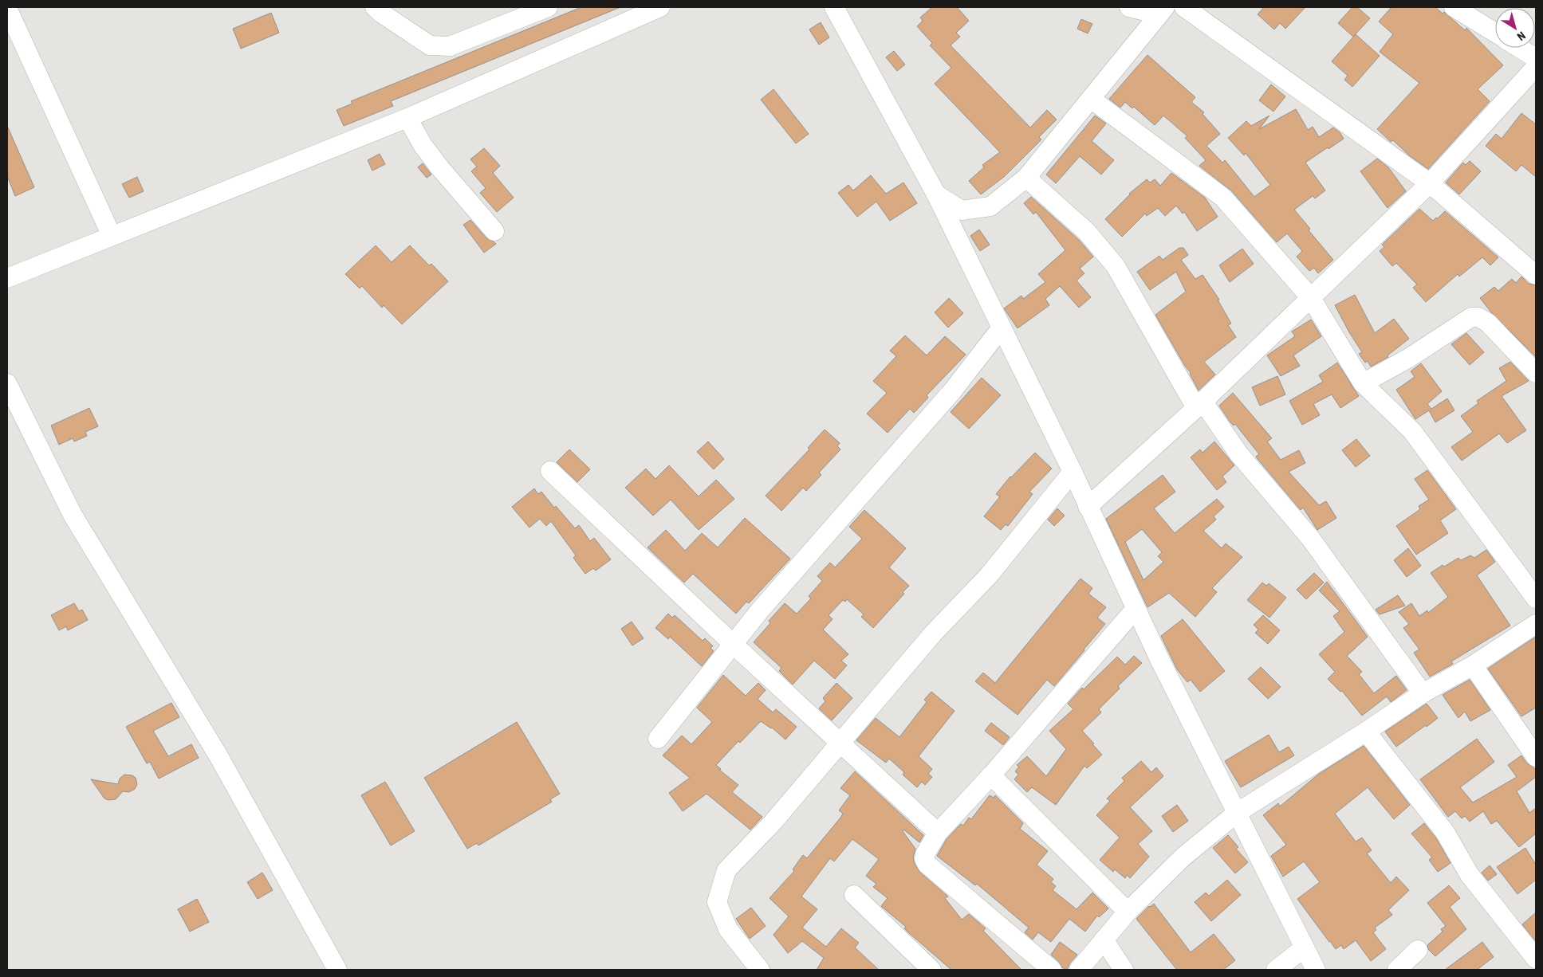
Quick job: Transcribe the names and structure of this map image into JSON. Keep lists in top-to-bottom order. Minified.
{"north":"bottom right"}
